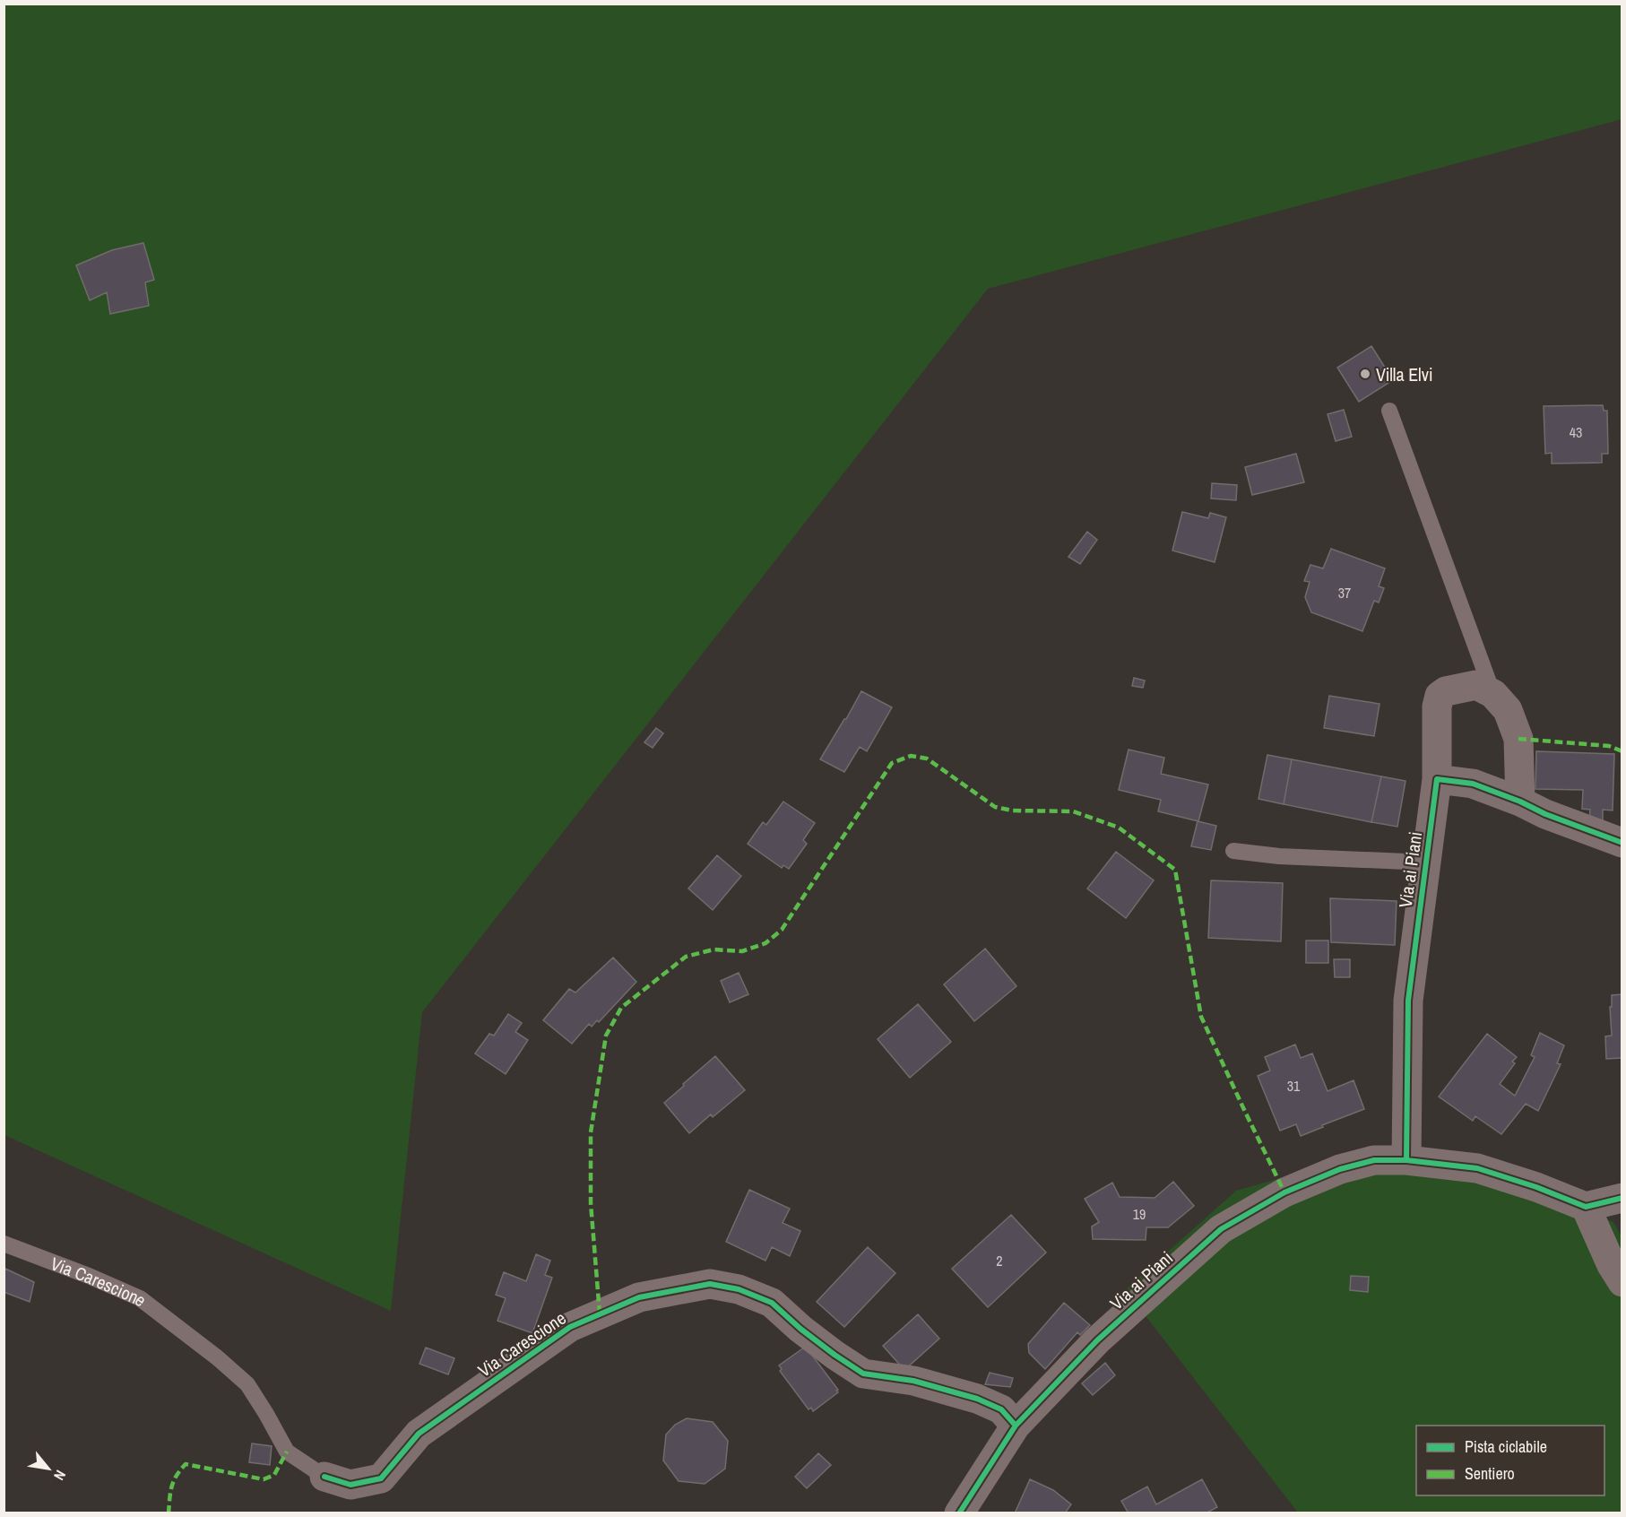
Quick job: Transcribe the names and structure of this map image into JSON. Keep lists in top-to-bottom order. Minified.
{"streets":{"street":["Via ai Piani","Via Carescione"]},"crossings":[["Via ai Piani","Via Carescione"]],"places":["Villa Elvi"],"house_numbers":["43","37","31","19","2"],"legend":["Pista ciclabile","Sentiero"],"north":"bottom right"}
